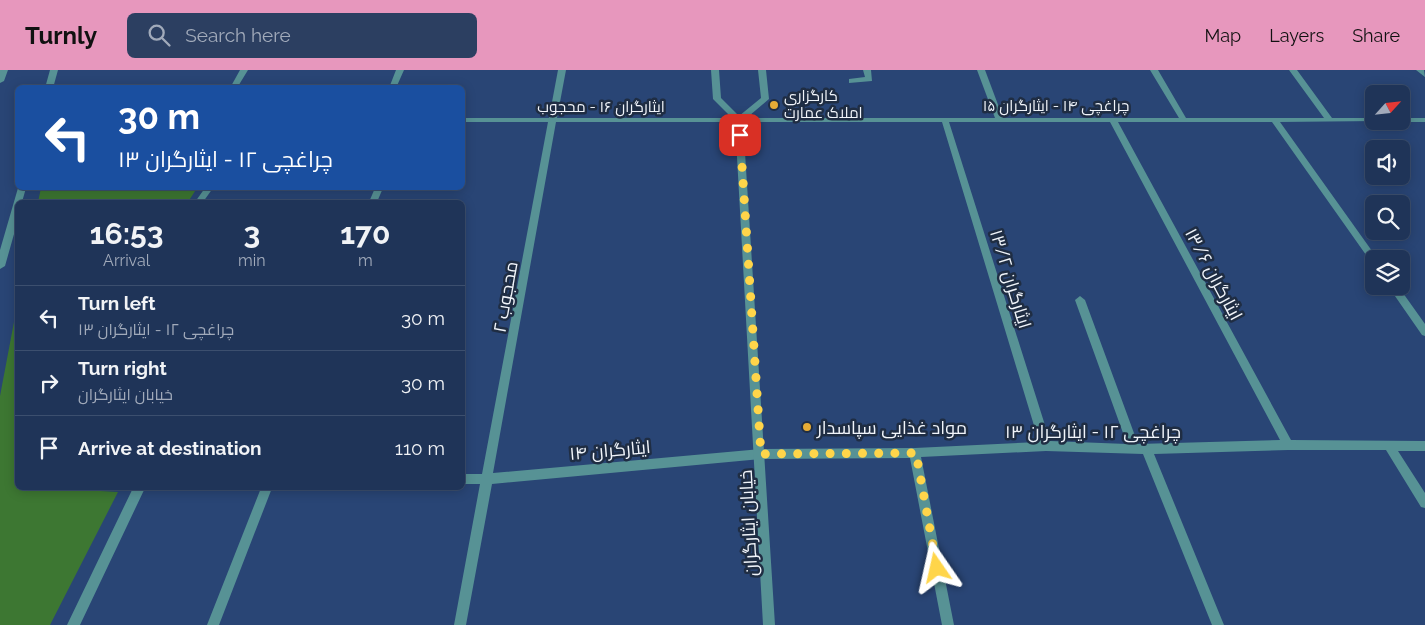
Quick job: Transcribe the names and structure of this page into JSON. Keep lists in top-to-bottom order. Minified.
{"streets":{"street":["چراغچی ۱۴ - ایثارگران ۱۵","ایثارگران ۱۶ - محجوب","ایثارگران ۱۳/۶","ایثارگران ۱۳/۲","محجوب ۲","چراغچی ۱۲ - ایثارگران ۱۳","ایثارگران ۱۴","خیابان ایثارگران"]},"crossings":[["چراغچی ۱۴ - ایثارگران ۱۵","ایثارگران ۱۶ - محجوب"],["چراغچی ۱۴ - ایثارگران ۱۵","ایثارگران ۱۳/۶"],["چراغچی ۱۴ - ایثارگران ۱۵","ایثارگران ۱۳/۲"],["چراغچی ۱۴ - ایثارگران ۱۵","خیابان ایثارگران"],["ایثارگران ۱۶ - محجوب","محجوب ۲"],["ایثارگران ۱۶ - محجوب","خیابان ایثارگران"],["ایثارگران ۱۳/۶","چراغچی ۱۲ - ایثارگران ۱۳"],["ایثارگران ۱۳/۲","چراغچی ۱۲ - ایثارگران ۱۳"],["محجوب ۲","ایثارگران ۱۴"],["چراغچی ۱۲ - ایثارگران ۱۳","ایثارگران ۱۴"],["چراغچی ۱۲ - ایثارگران ۱۳","خیابان ایثارگران"],["ایثارگران ۱۴","خیابان ایثارگران"]],"places":["کارگزاری املاک عمارت","مواد غذایی سپاسدار"],"north":"top right","page":{"header":"Turnly","search":"Search here","nav":["Map","Layers","Share"],"turn":["30 m","چراغچی ۱۲ - ایثارگران ۱۳"],"eta":["16:53","Arrival","3","min","170","m"],"list":[{"name":"Turn left","note":"چراغچی ۱۲ - ایثارگران ۱۳","value":"30 m"},{"name":"Turn right","note":"خیابان ایثارگران","value":"30 m"},{"name":"Arrive at destination","value":"110 m"}]}}
